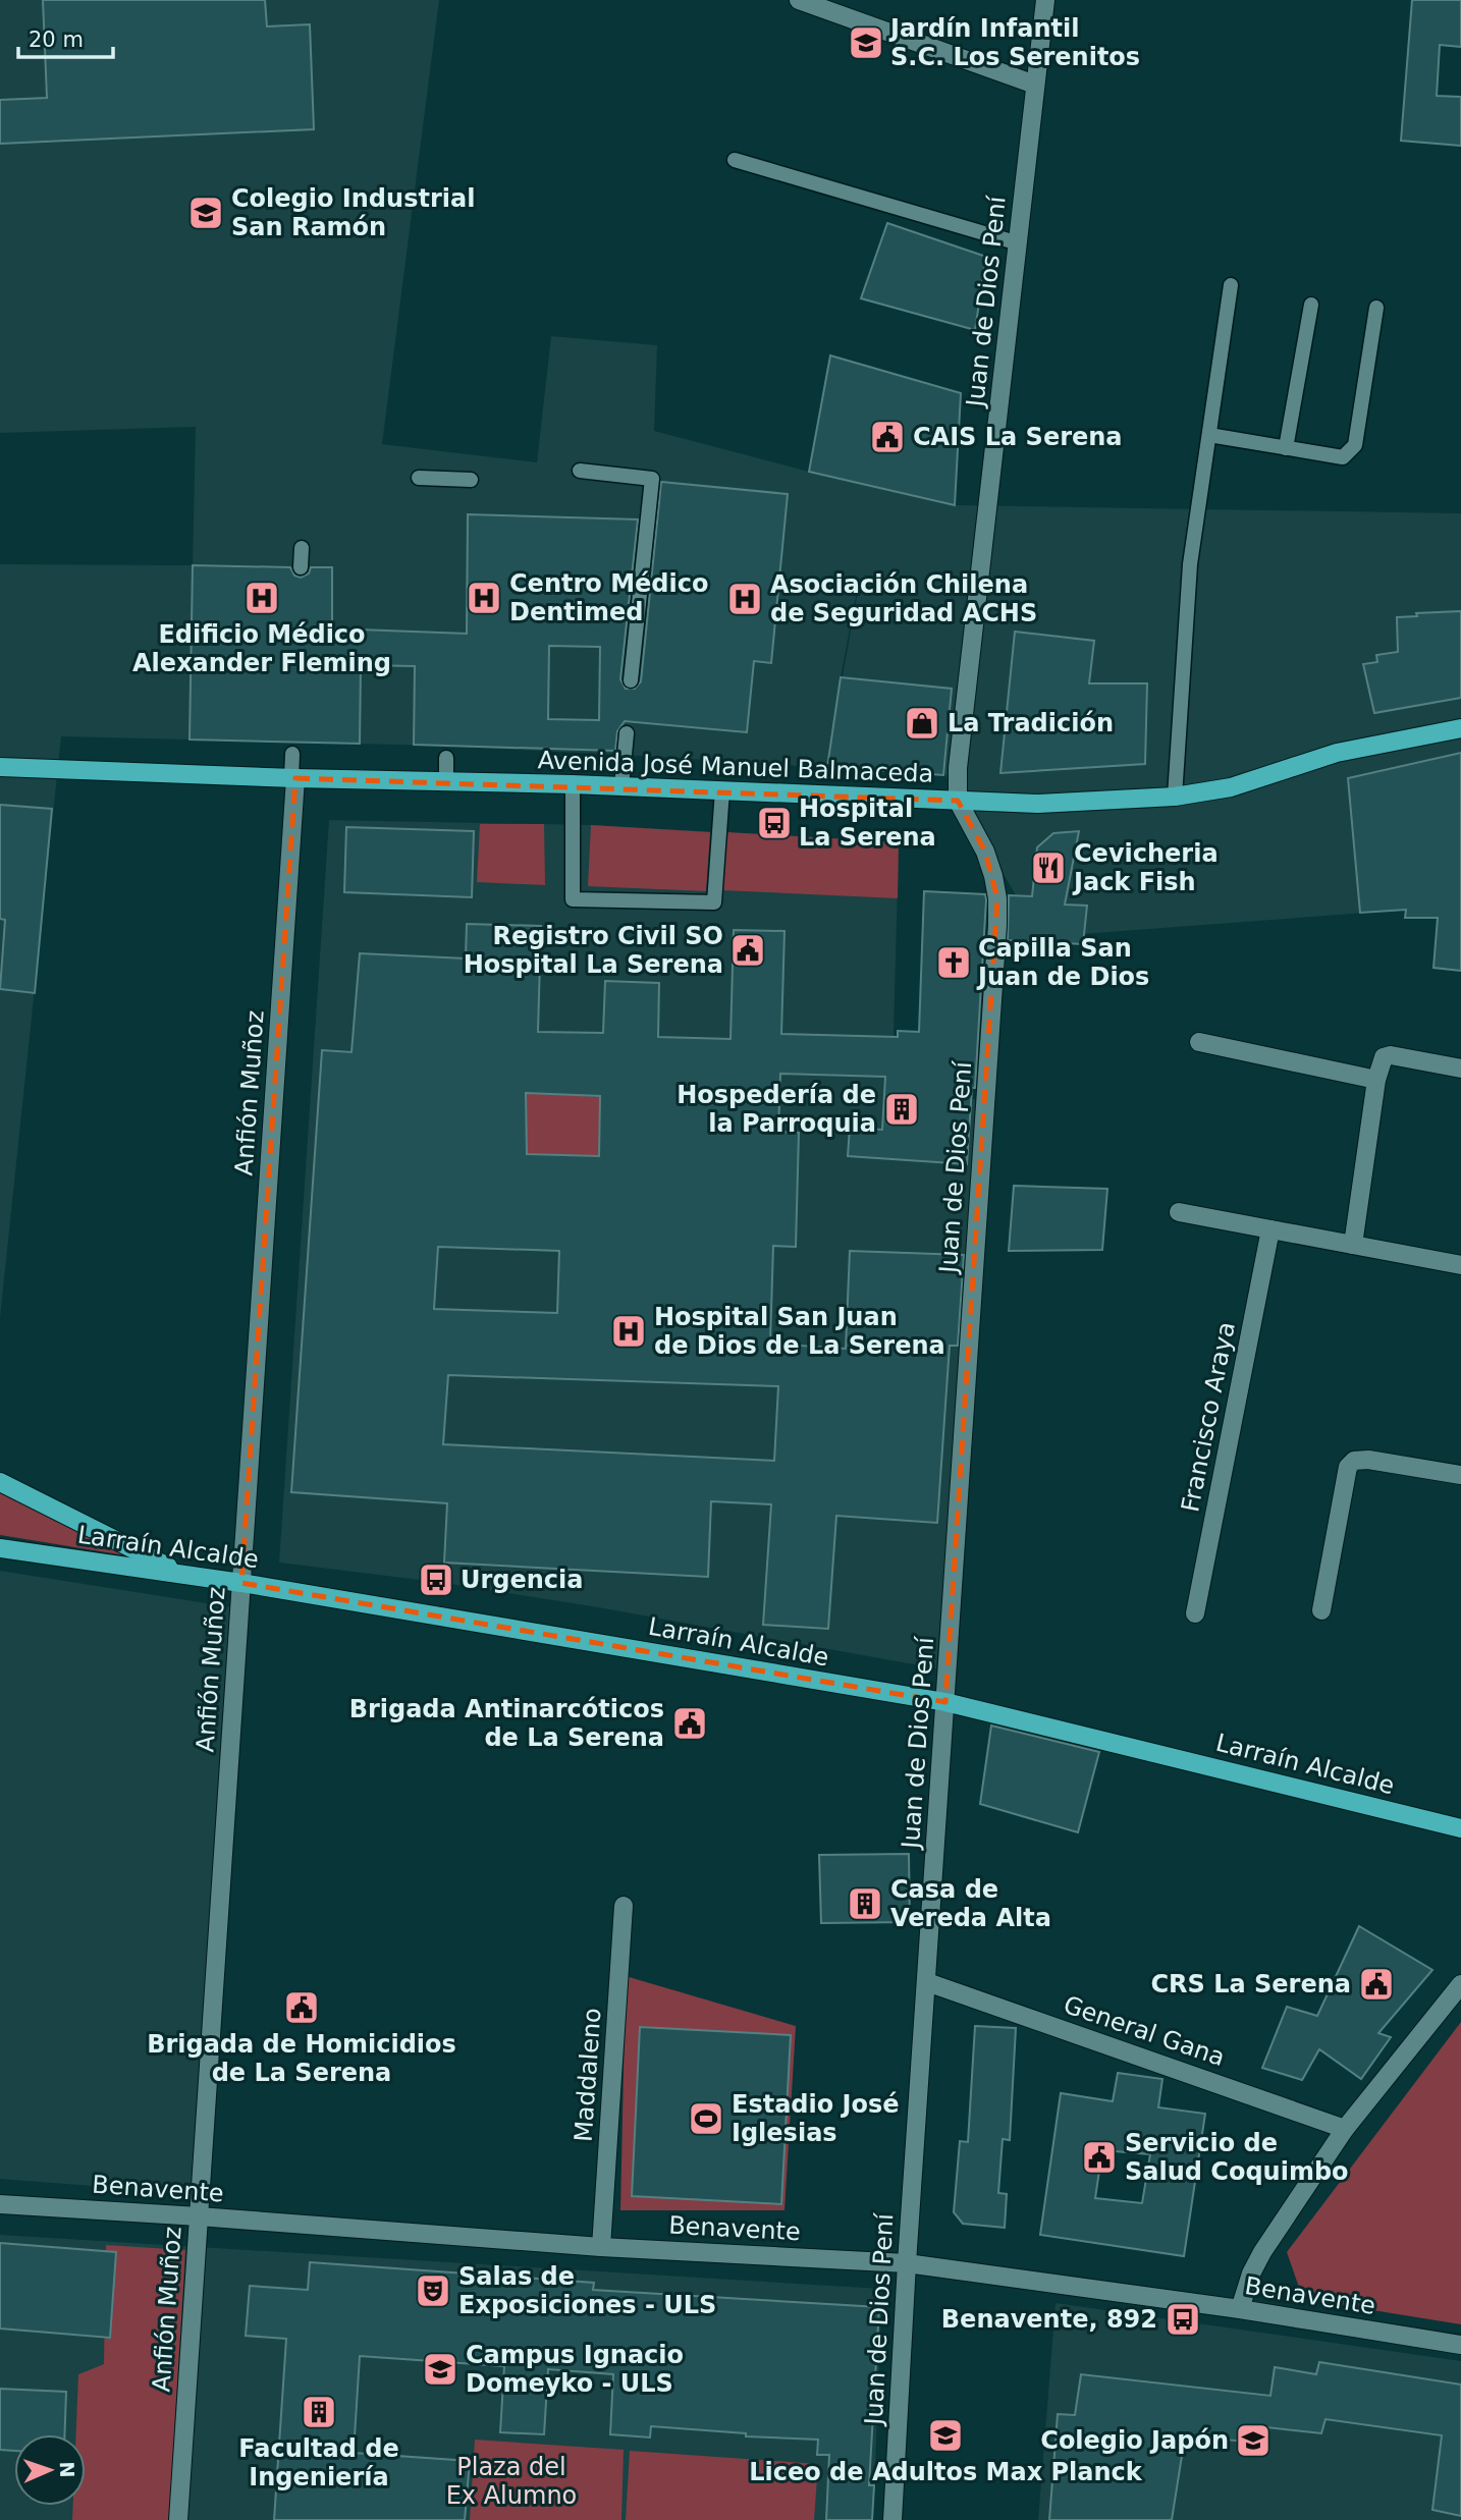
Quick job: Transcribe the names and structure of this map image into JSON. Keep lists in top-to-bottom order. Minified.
{"streets":{"main road":["Avenida José Manuel Balmaceda","Larraín Alcalde"],"street":["Juan de Dios Pení","Anfión Muñoz","Francisco Araya","General Gana","Maddaleno","Benavente"]},"crossings":[["Juan de Dios Pení","Avenida José Manuel Balmaceda"],["Juan de Dios Pení","Larraín Alcalde"],["Juan de Dios Pení","General Gana"],["Juan de Dios Pení","Benavente"],["Avenida José Manuel Balmaceda","Anfión Muñoz"],["Anfión Muñoz","Larraín Alcalde"],["Anfión Muñoz","Benavente"],["Maddaleno","Benavente"]],"parks":["Plaza del Ex Alumno"],"places":{"school or university":["Jardín Infantil S.C. Los Serenitos","Colegio Industrial San Ramón","Campus Ignacio Domeyko - ULS","Liceo de Adultos Max Planck","Colegio Japón"],"public building":["CAIS La Serena","Registro Civil SO Hospital La Serena","Brigada Antinarcóticos de La Serena","CRS La Serena","Brigada de Homicidios de La Serena","Servicio de Salud Coquimbo"],"hospital":["Edificio Médico Alexander Fleming","Centro Médico Dentimed","Asociación Chilena de Seguridad ACHS","Hospital San Juan de Dios de La Serena"],"shop":["La Tradición"],"bus stop":["Hospital La Serena","Urgencia","Benavente, 892"],"restaurant":["Cevicheria Jack Fish"],"church":["Capilla San Juan de Dios"],"building":["Hospedería de la Parroquia","Casa de Vereda Alta","Facultad de Ingeniería"],"sports":["Estadio José Iglesias"],"theatre":["Salas de Exposiciones - ULS"]},"scale_bar":"20 m","north":"right"}
